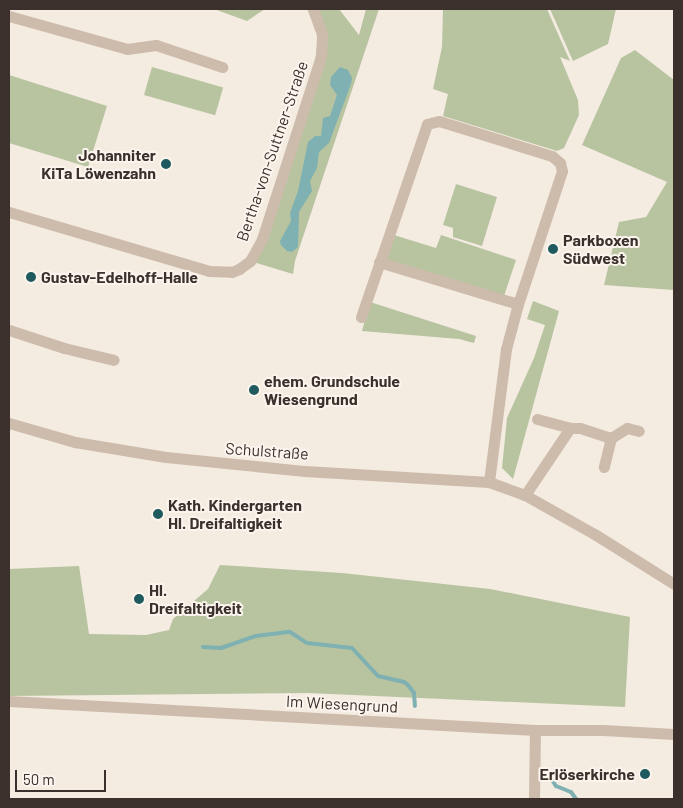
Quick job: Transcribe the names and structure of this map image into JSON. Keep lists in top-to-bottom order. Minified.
{"streets":{"street":["Bertha-von-Suttner-Straße","Schulstraße","Im Wiesengrund"]},"places":["Johanniter KiTa Löwenzahn","Parkboxen Südwest","Gustav-Edelhoff-Halle","ehem. Grundschule Wiesengrund","Kath. Kindergarten Hl. Dreifaltigkeit","Hl. Dreifaltigkeit","Erlöserkirche"],"scale_bar":"50 m"}
